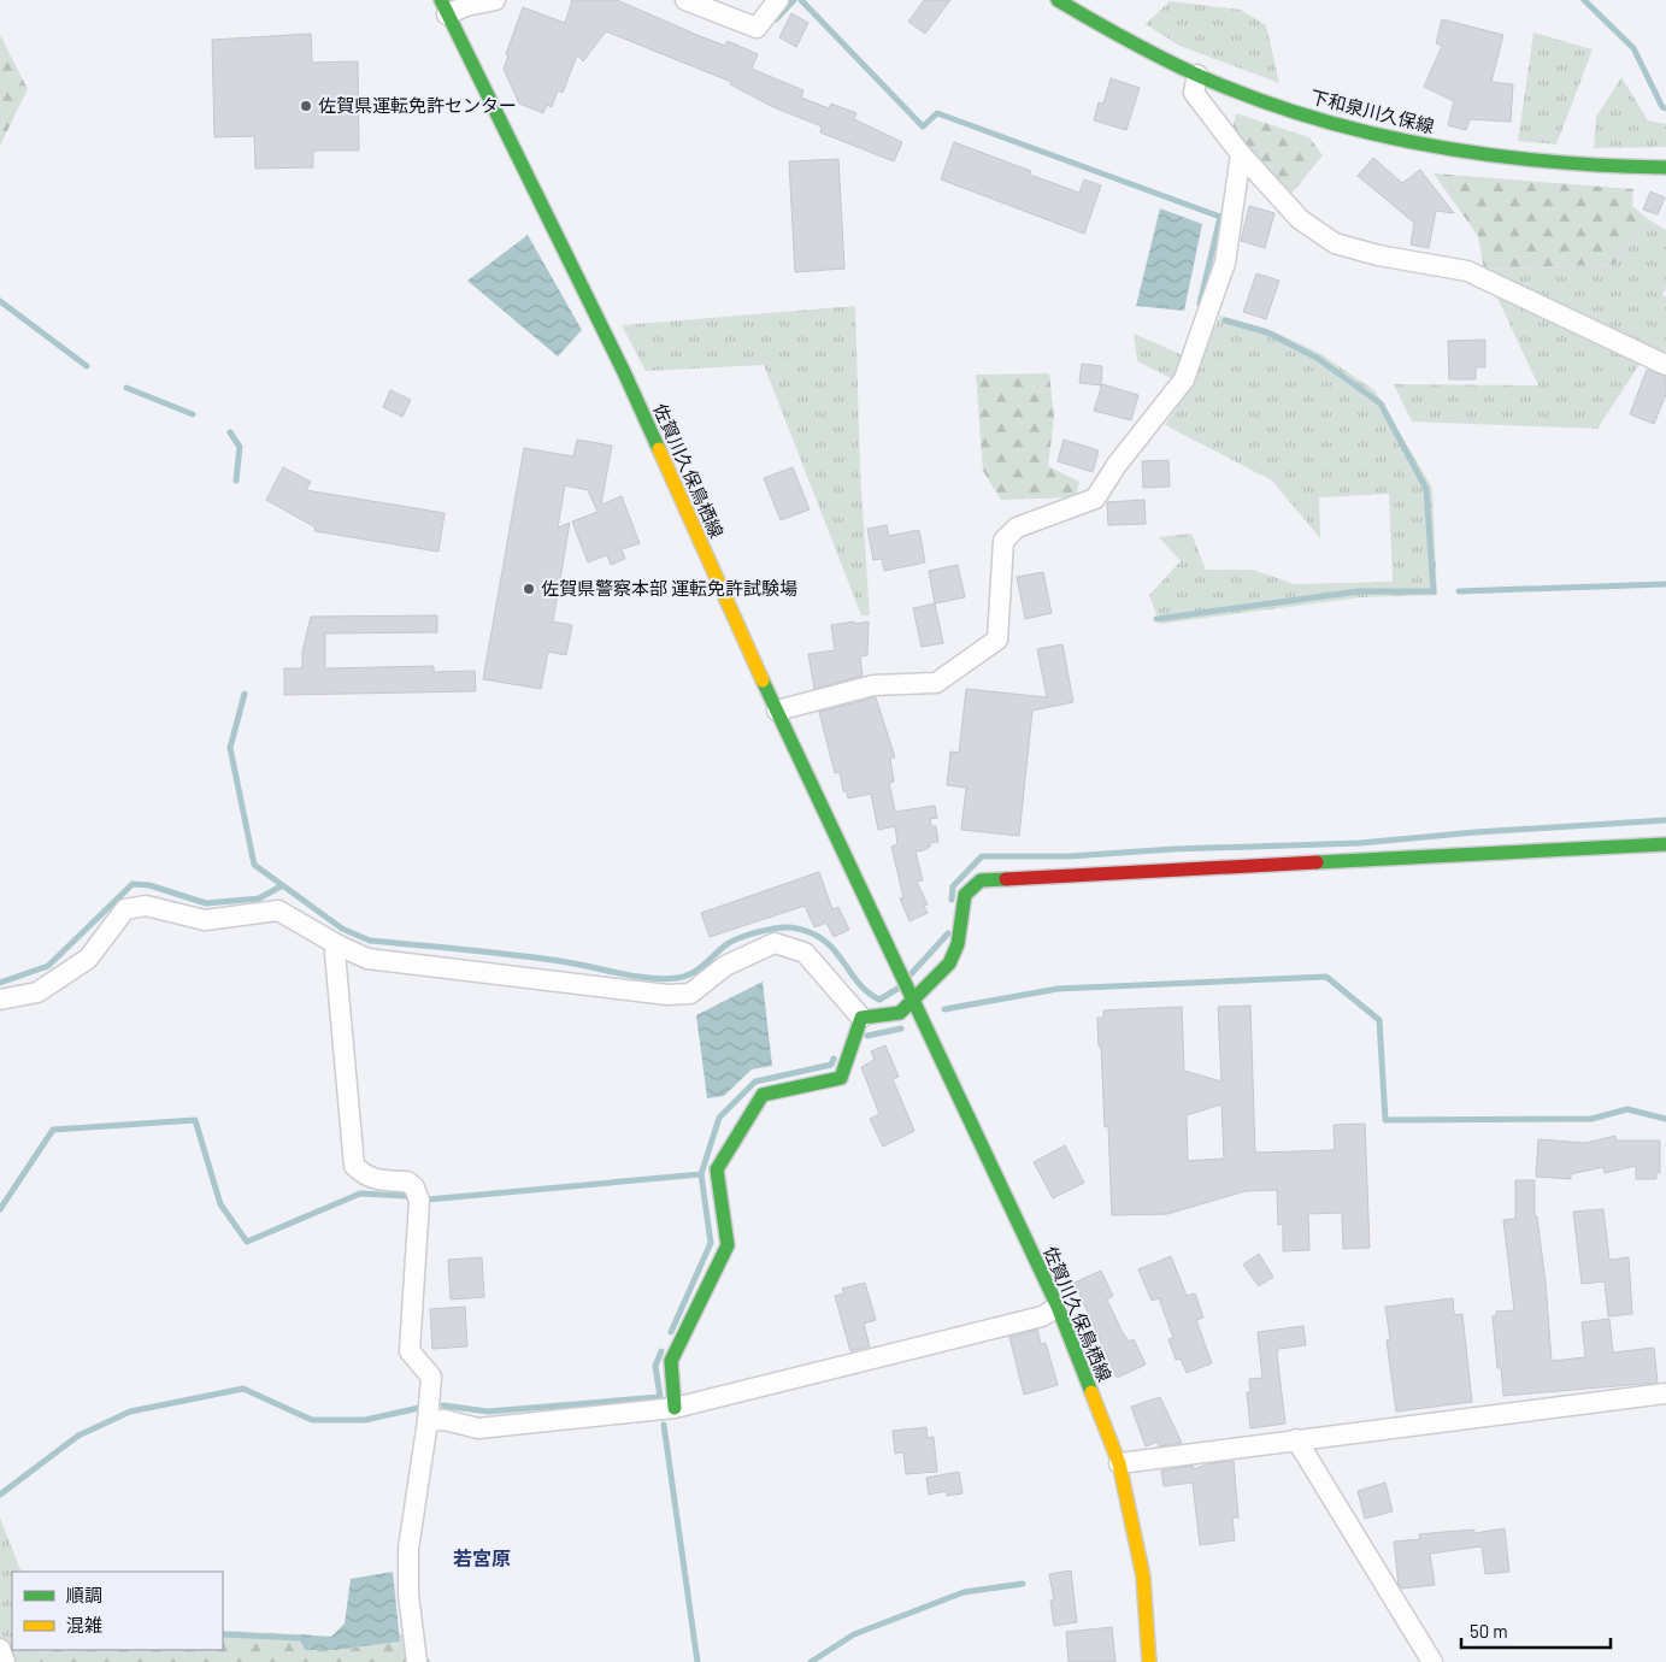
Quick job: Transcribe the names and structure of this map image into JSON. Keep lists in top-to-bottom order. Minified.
{"streets":{"street":["下和泉川久保線","佐賀川久保鳥栖線"]},"districts":["若宮原"],"places":["佐賀県運転免許センター","佐賀県警察本部 運転免許試験場"],"legend":["順調","混雑"],"scale_bar":"50 m"}
